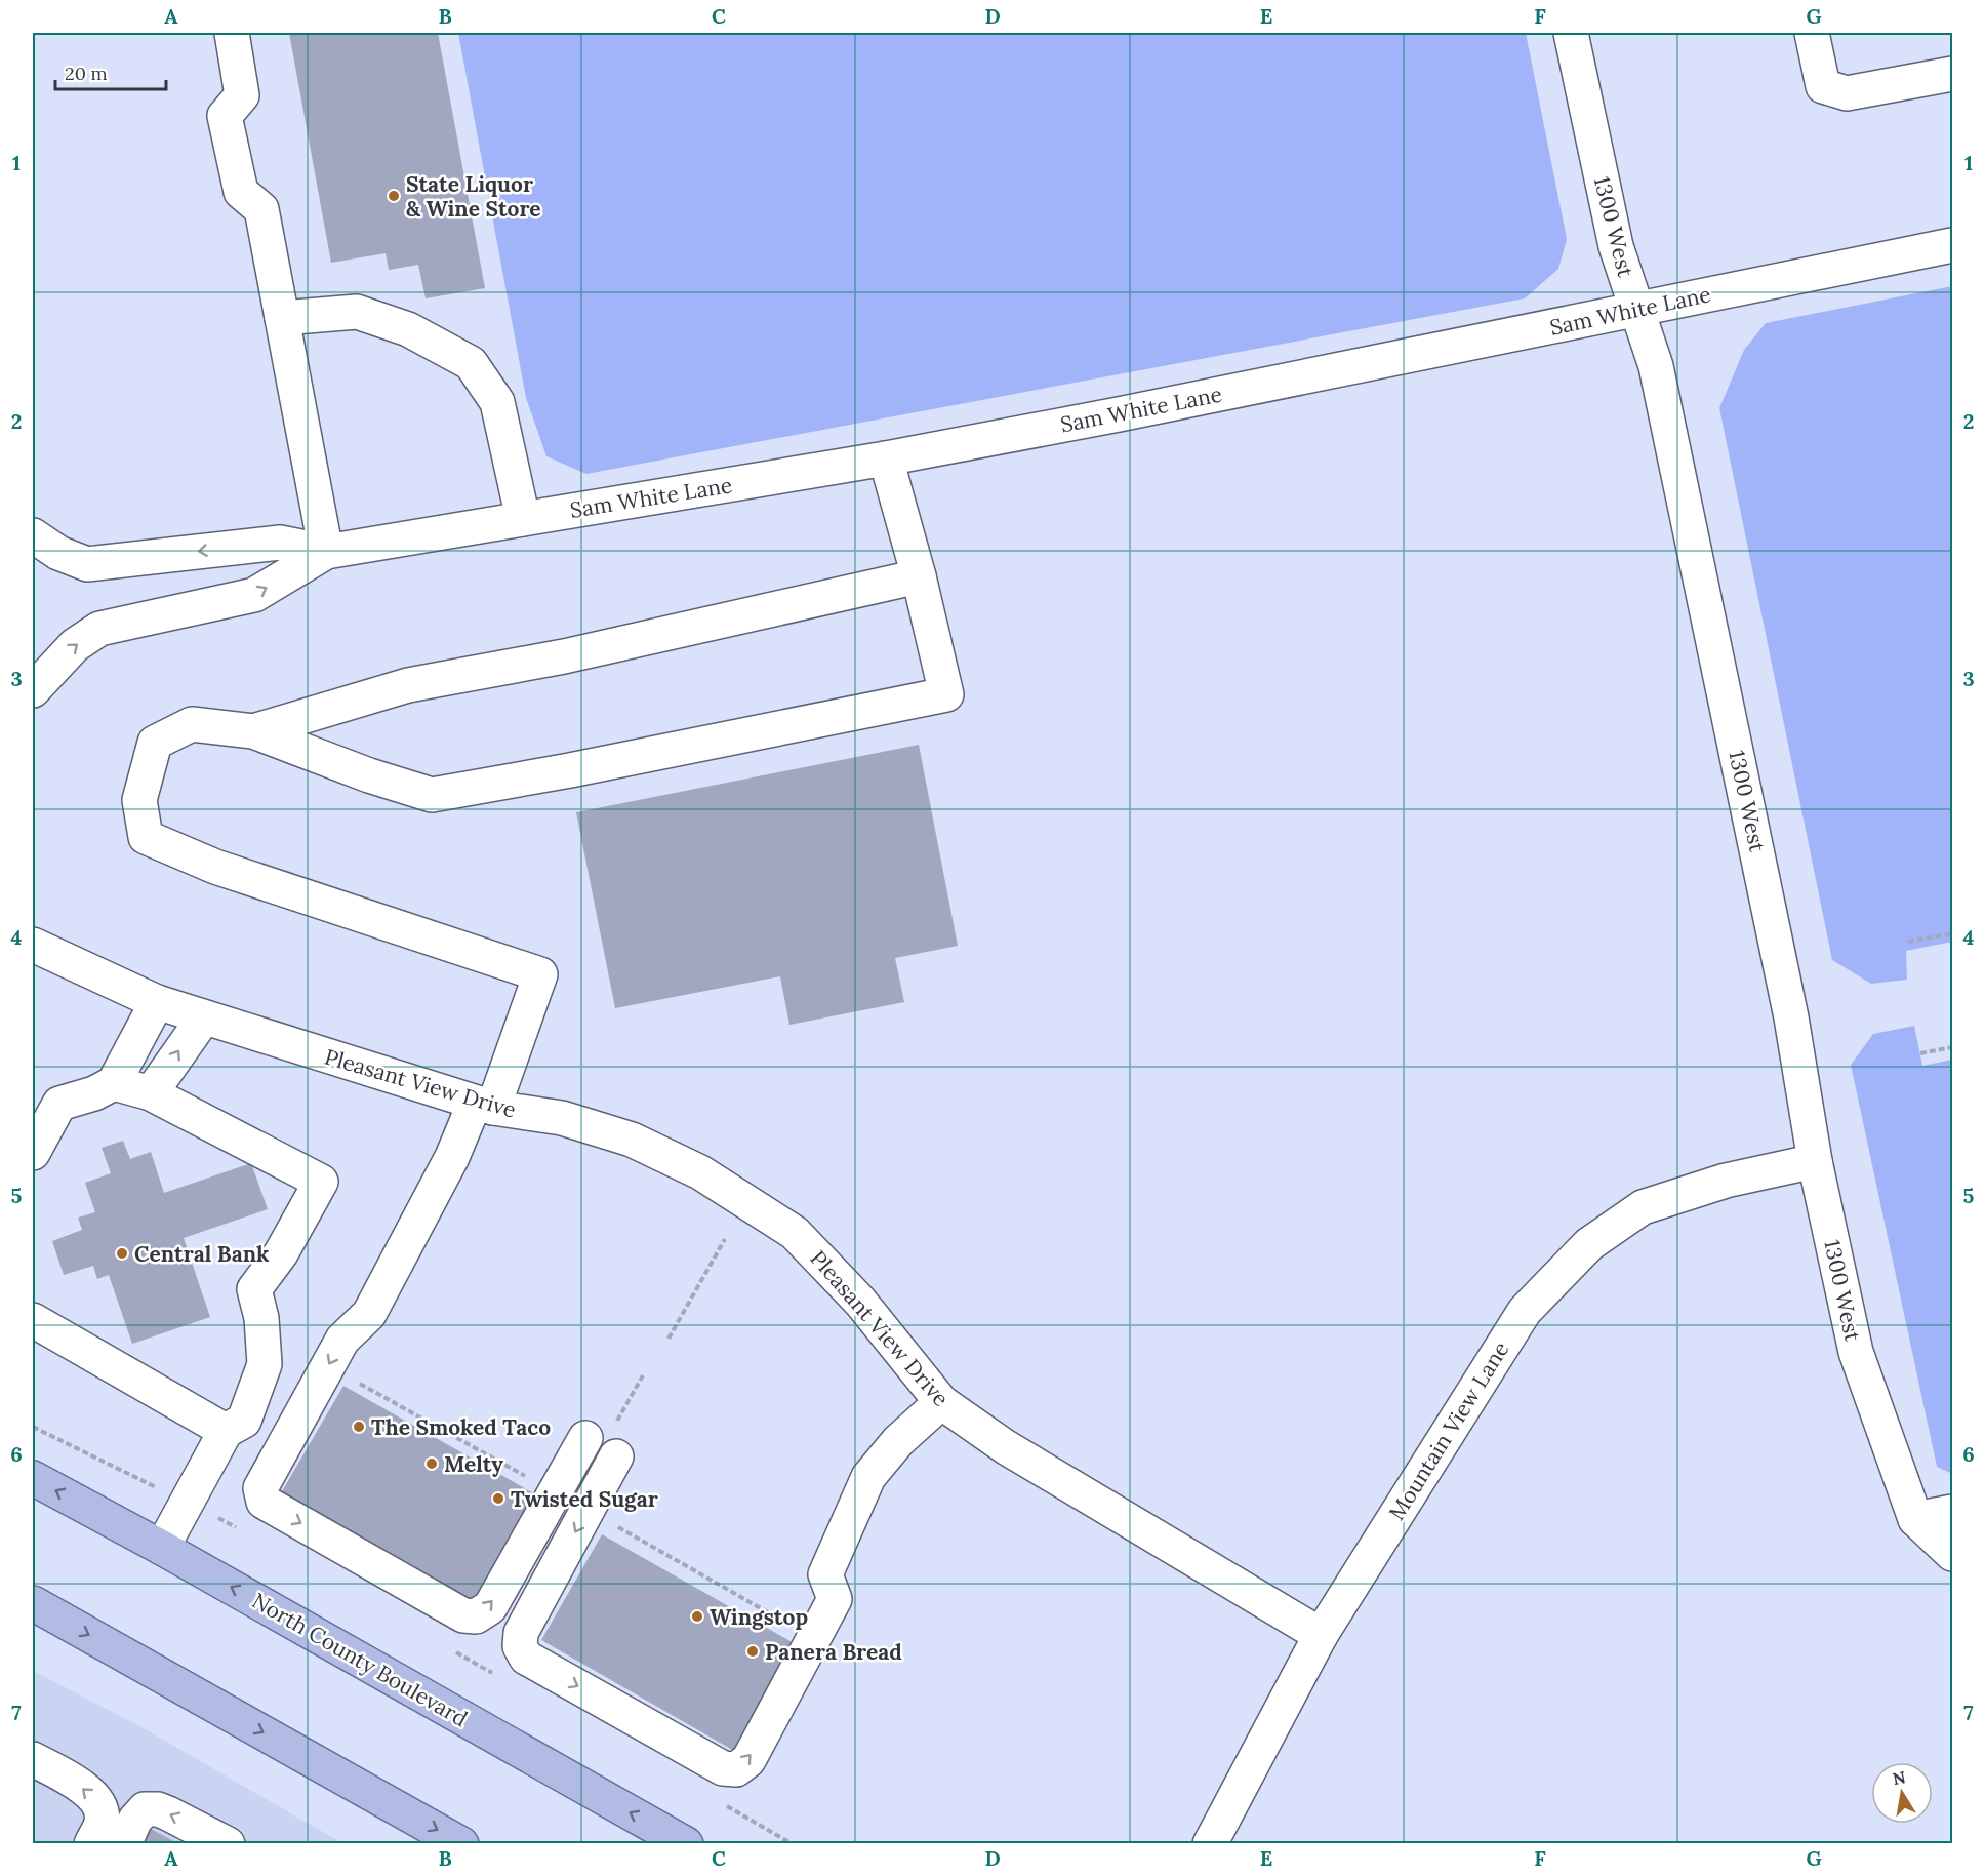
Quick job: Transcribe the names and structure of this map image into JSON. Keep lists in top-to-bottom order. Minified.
{"streets":{"main road":["North County Boulevard"],"street":["1300 West","Sam White Lane","Pleasant View Drive","Mountain View Lane"]},"crossings":[["1300 West","Sam White Lane"],["1300 West","Mountain View Lane"],["Pleasant View Drive","Mountain View Lane"]],"places":["State Liquor & Wine Store","Central Bank","The Smoked Taco","Melty","Twisted Sugar","Wingstop","Panera Bread"],"scale_bar":"20 m","north":"top","grid":{"columns":["A","B","C","D","E","F","G"],"rows":["1","2","3","4","5","6","7"]}}
